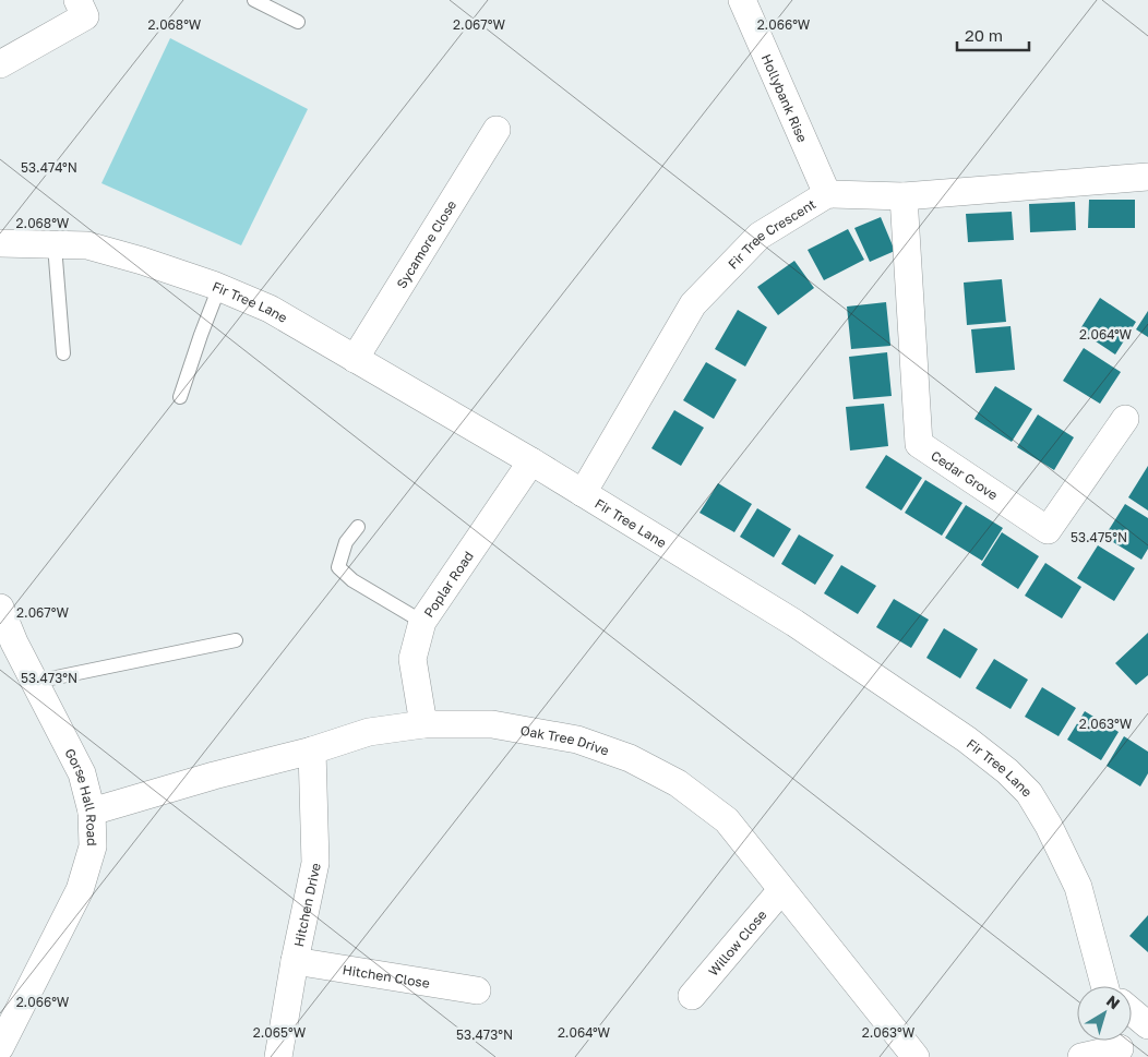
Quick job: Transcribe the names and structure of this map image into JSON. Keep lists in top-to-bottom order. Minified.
{"streets":{"street":["Hollybank Rise","Fir Tree Crescent","Sycamore Close","Fir Tree Lane","Cedar Grove","Poplar Road","Oak Tree Drive","Gorse Hall Road","Hitchen Drive","Willow Close","Hitchen Close"]},"crossings":[["Hollybank Rise","Fir Tree Crescent"],["Fir Tree Crescent","Fir Tree Lane"],["Fir Tree Crescent","Cedar Grove"],["Sycamore Close","Fir Tree Lane"],["Fir Tree Lane","Poplar Road"],["Poplar Road","Oak Tree Drive"],["Oak Tree Drive","Gorse Hall Road"],["Oak Tree Drive","Hitchen Drive"],["Oak Tree Drive","Willow Close"],["Hitchen Drive","Hitchen Close"]],"scale_bar":"20 m","north":"top right","coordinates":["2.067°W","2.068°W","2.066°W","53.474°N","2.064°W","53.475°N","53.473°N","2.063°W","2.065°W"]}
